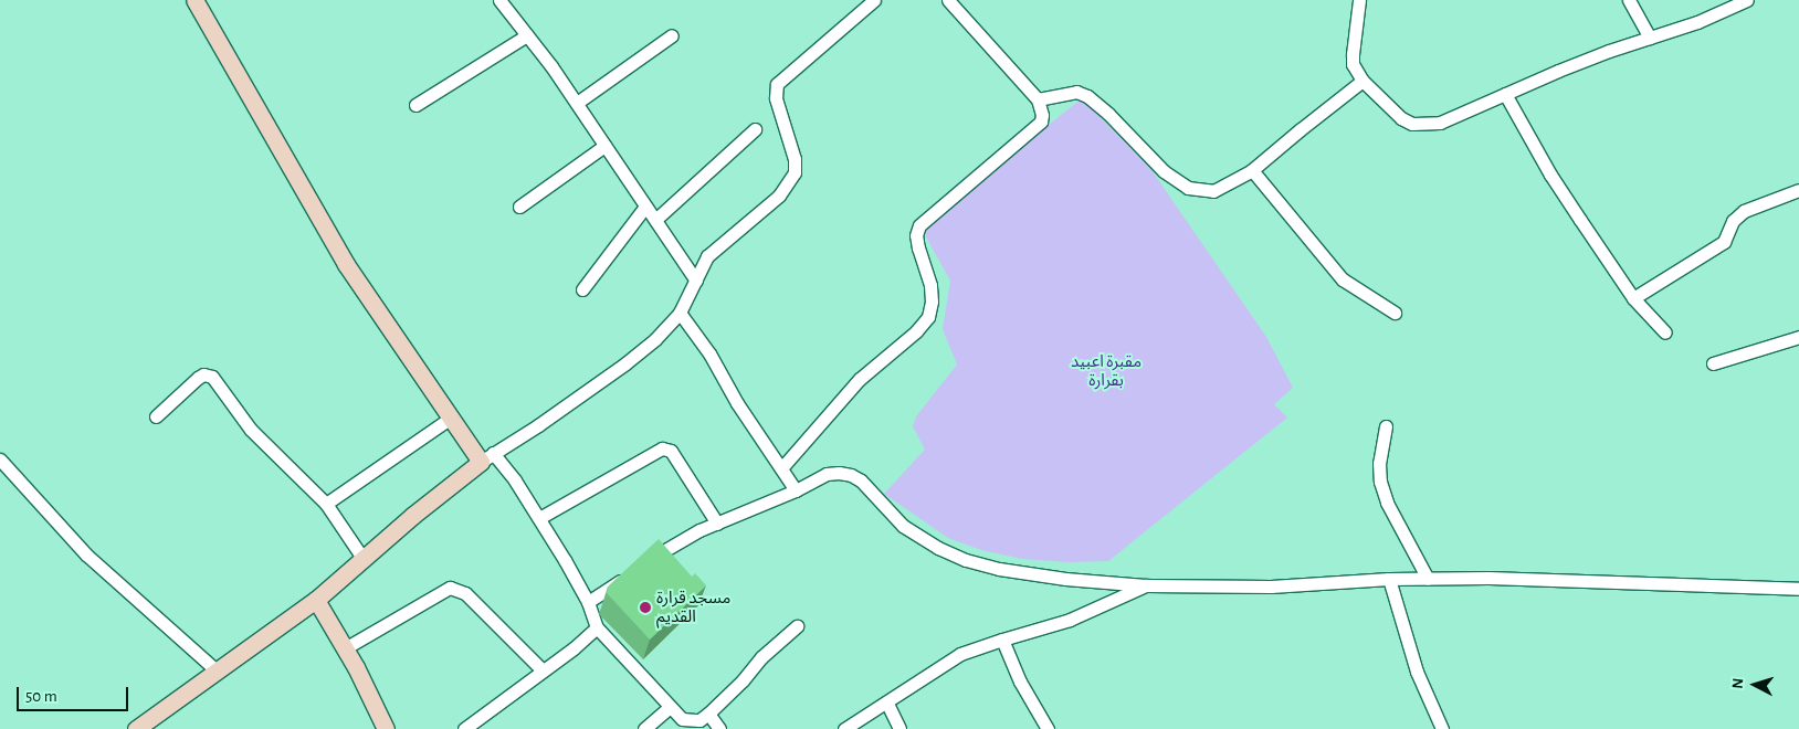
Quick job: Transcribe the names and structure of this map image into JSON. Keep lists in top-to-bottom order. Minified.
{"parks":["مقبرة اعبيد بقرارة"],"places":["مسجد قرارة القديم"],"scale_bar":"50 m","north":"left"}
